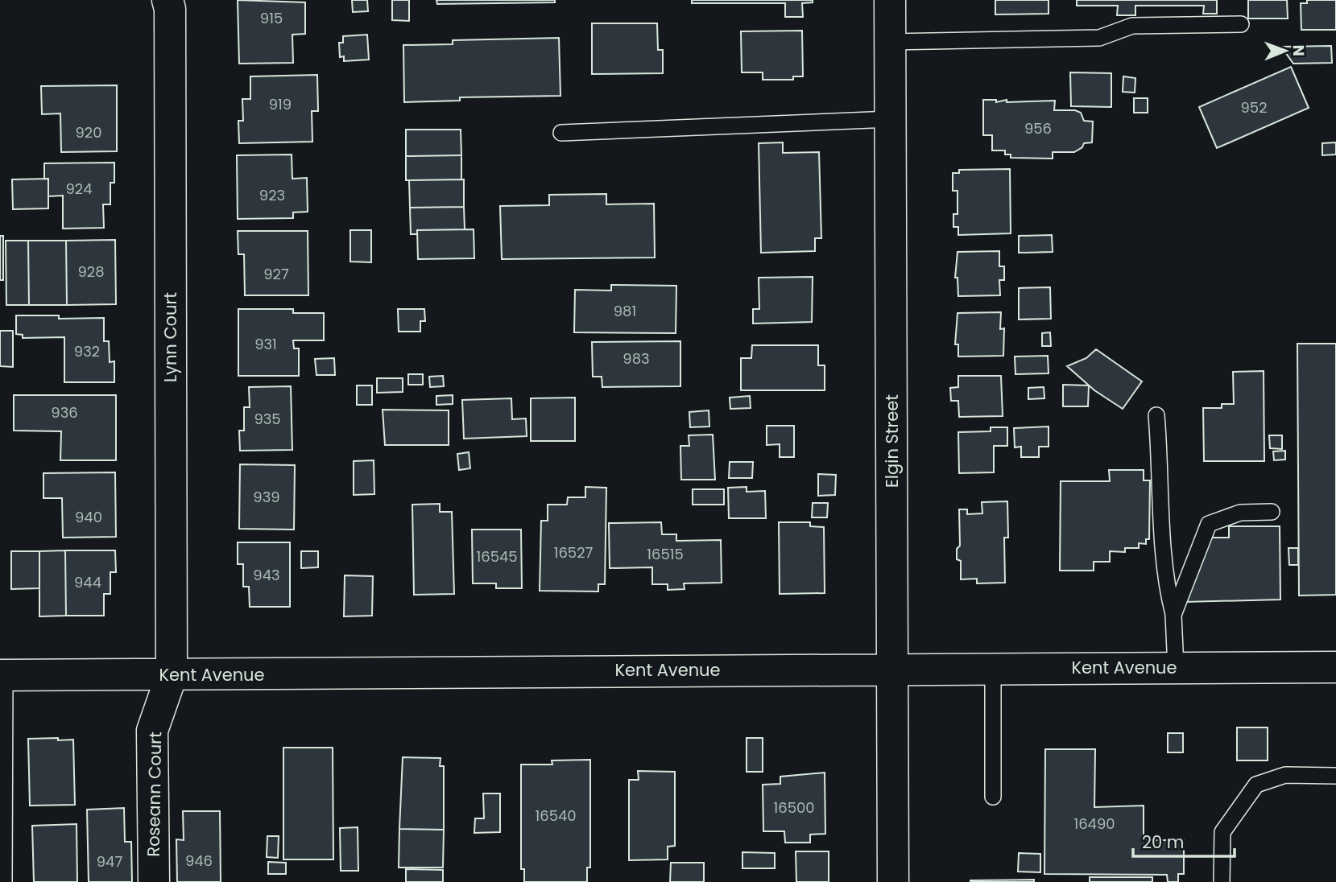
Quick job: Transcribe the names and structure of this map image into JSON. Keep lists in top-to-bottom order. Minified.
{"streets":{"street":["Lynn Court","Elgin Street","Kent Avenue","Roseann Court"]},"crossings":[["Lynn Court","Kent Avenue"],["Lynn Court","Roseann Court"],["Elgin Street","Kent Avenue"],["Kent Avenue","Roseann Court"]],"house_numbers":["915","919","952","956","920","924","923","928","927","981","931","932","983","936","935","939","940","16527","16515","16545","943","944","16500","16540","16490","946","947"],"scale_bar":"20 m","north":"right"}
